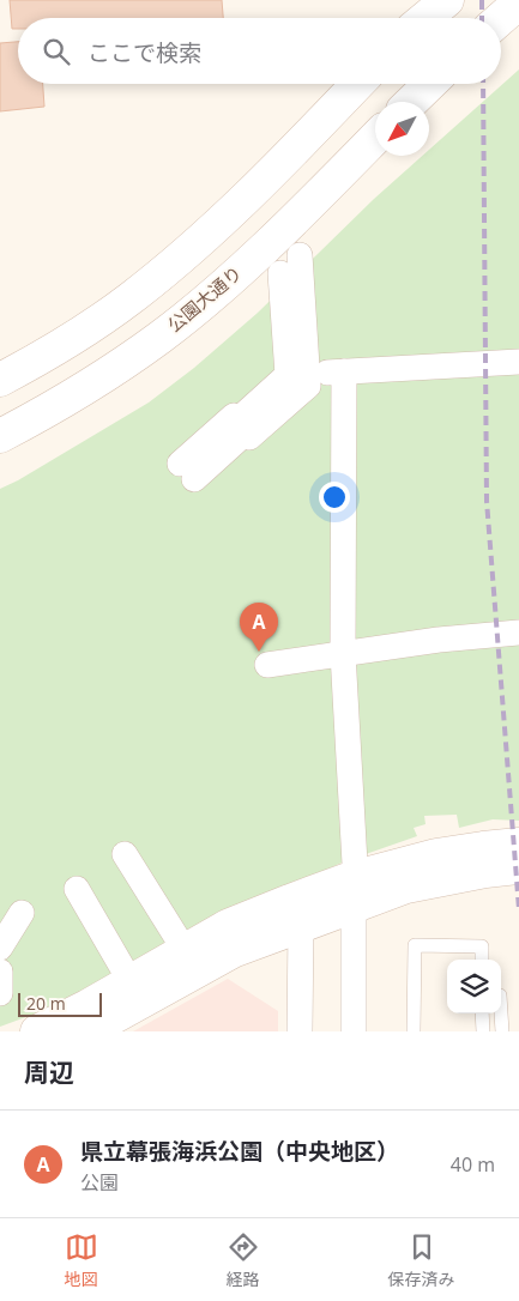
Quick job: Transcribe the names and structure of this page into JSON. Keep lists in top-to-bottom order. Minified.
{"streets":{"street":["公園大通り"]},"scale_bar":"20 m","north":"bottom left","page":{"search":"ここで検索","pins":"A","scale":"20 m","heading":"周辺","list":[{"mark":"A","name":"県立幕張海浜公園（中央地区）","note":"公園","value":"40 m"}],"nav":["地図","経路","保存済み"]}}
